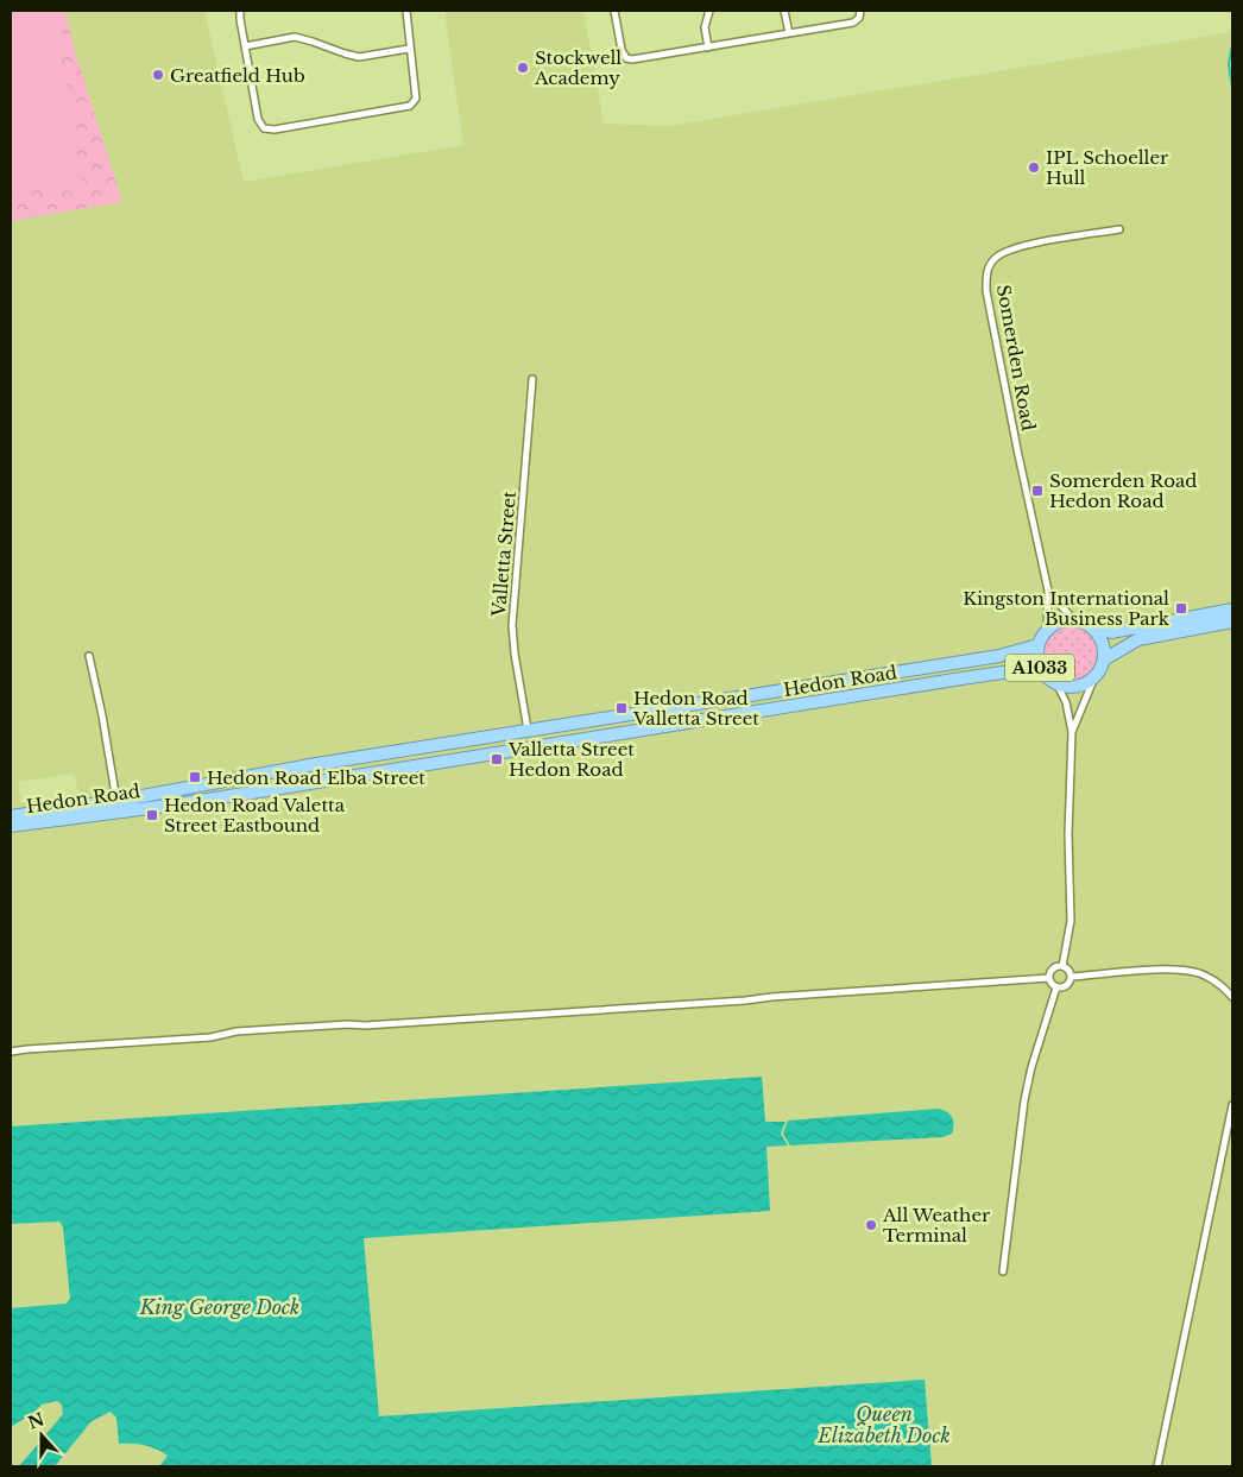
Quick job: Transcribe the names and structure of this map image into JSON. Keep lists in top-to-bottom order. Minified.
{"streets":{"highway":["A1033","Hedon Road"],"street":["Somerden Road","Valletta Street"]},"crossings":[["Somerden Road","A1033"],["Somerden Road","Hedon Road"],["Valletta Street","Hedon Road"],["A1033","Hedon Road"]],"water":["King George Dock","Queen Elizabeth Dock"],"places":{"other":["Stockwell Academy","Greatfield Hub","IPL Schoeller Hull","All Weather Terminal"],"transit":["Somerden Road Hedon Road","Kingston International Business Park","Hedon Road Valletta Street","Valletta Street Hedon Road","Hedon Road Elba Street","Hedon Road Valetta Street Eastbound"]},"north":"top"}
